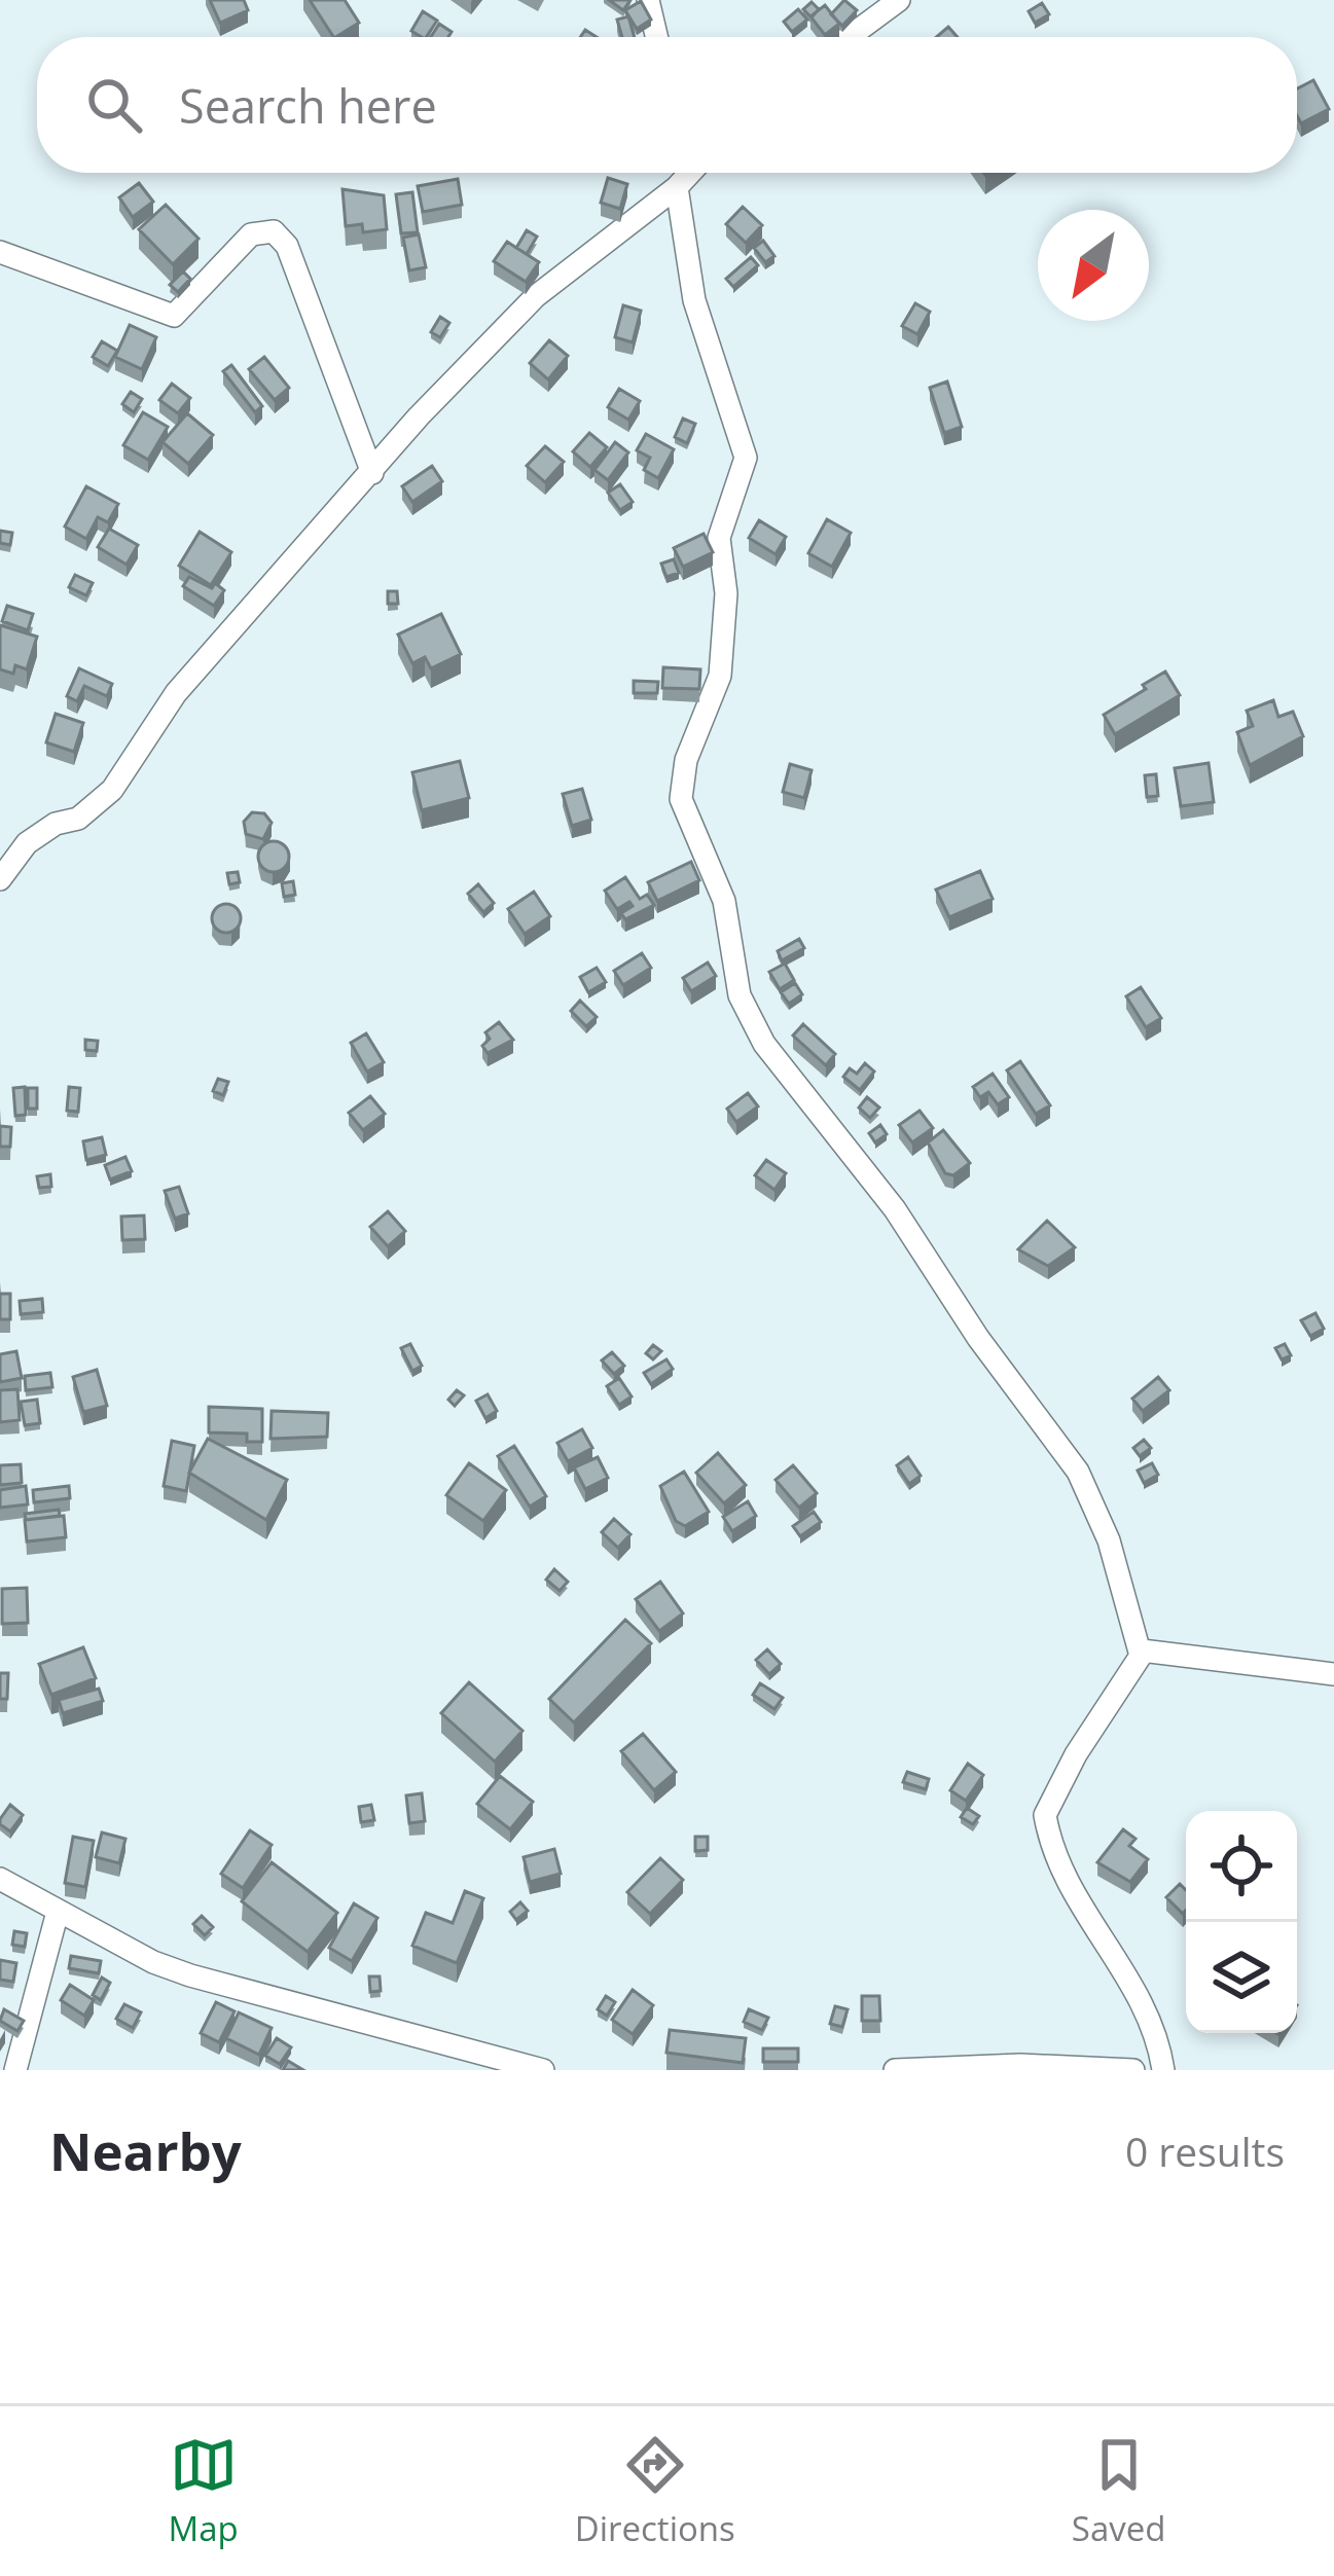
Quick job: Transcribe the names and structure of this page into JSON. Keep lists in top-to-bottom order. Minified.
{"north":"bottom left","page":{"search":"Search here","heading":["Nearby","0 results"],"nav":["Map","Directions","Saved"]}}
